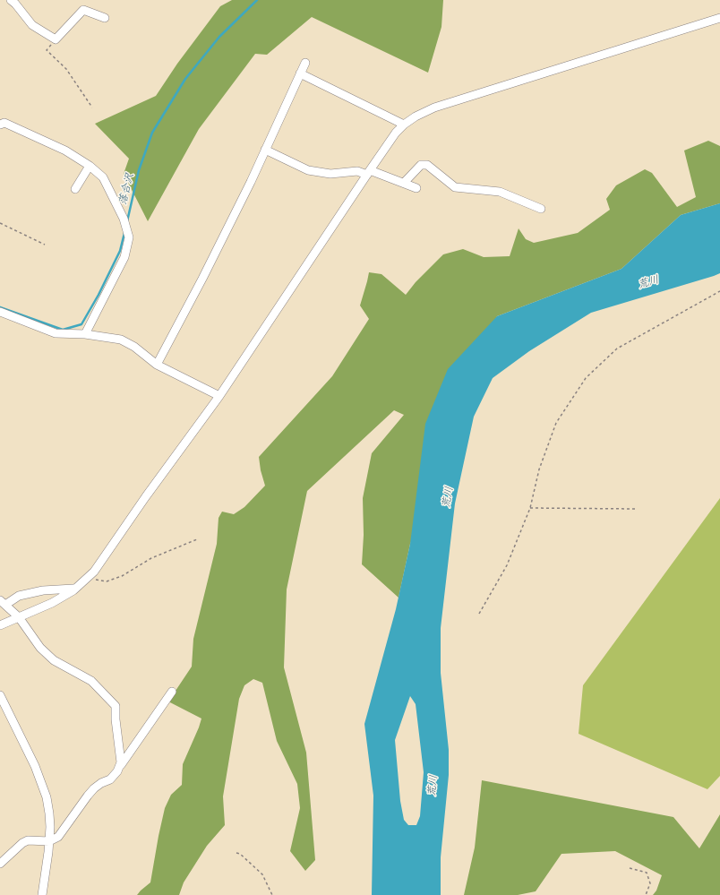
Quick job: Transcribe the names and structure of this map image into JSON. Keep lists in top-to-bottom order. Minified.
{"water":["落合沢","荒川"]}
